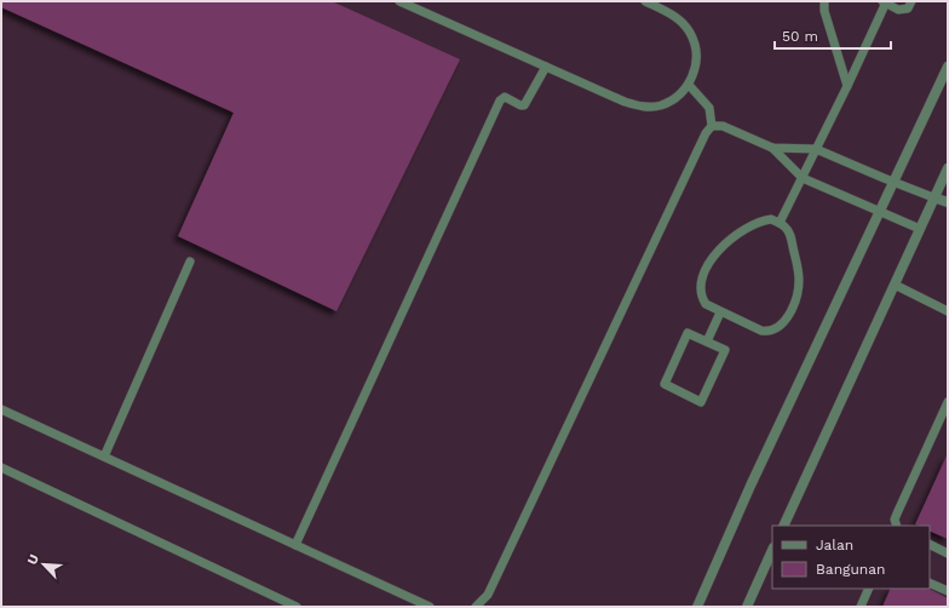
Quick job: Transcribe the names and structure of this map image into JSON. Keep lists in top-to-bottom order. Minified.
{"legend":["Jalan","Bangunan"],"scale_bar":"50 m","north":"top left"}
